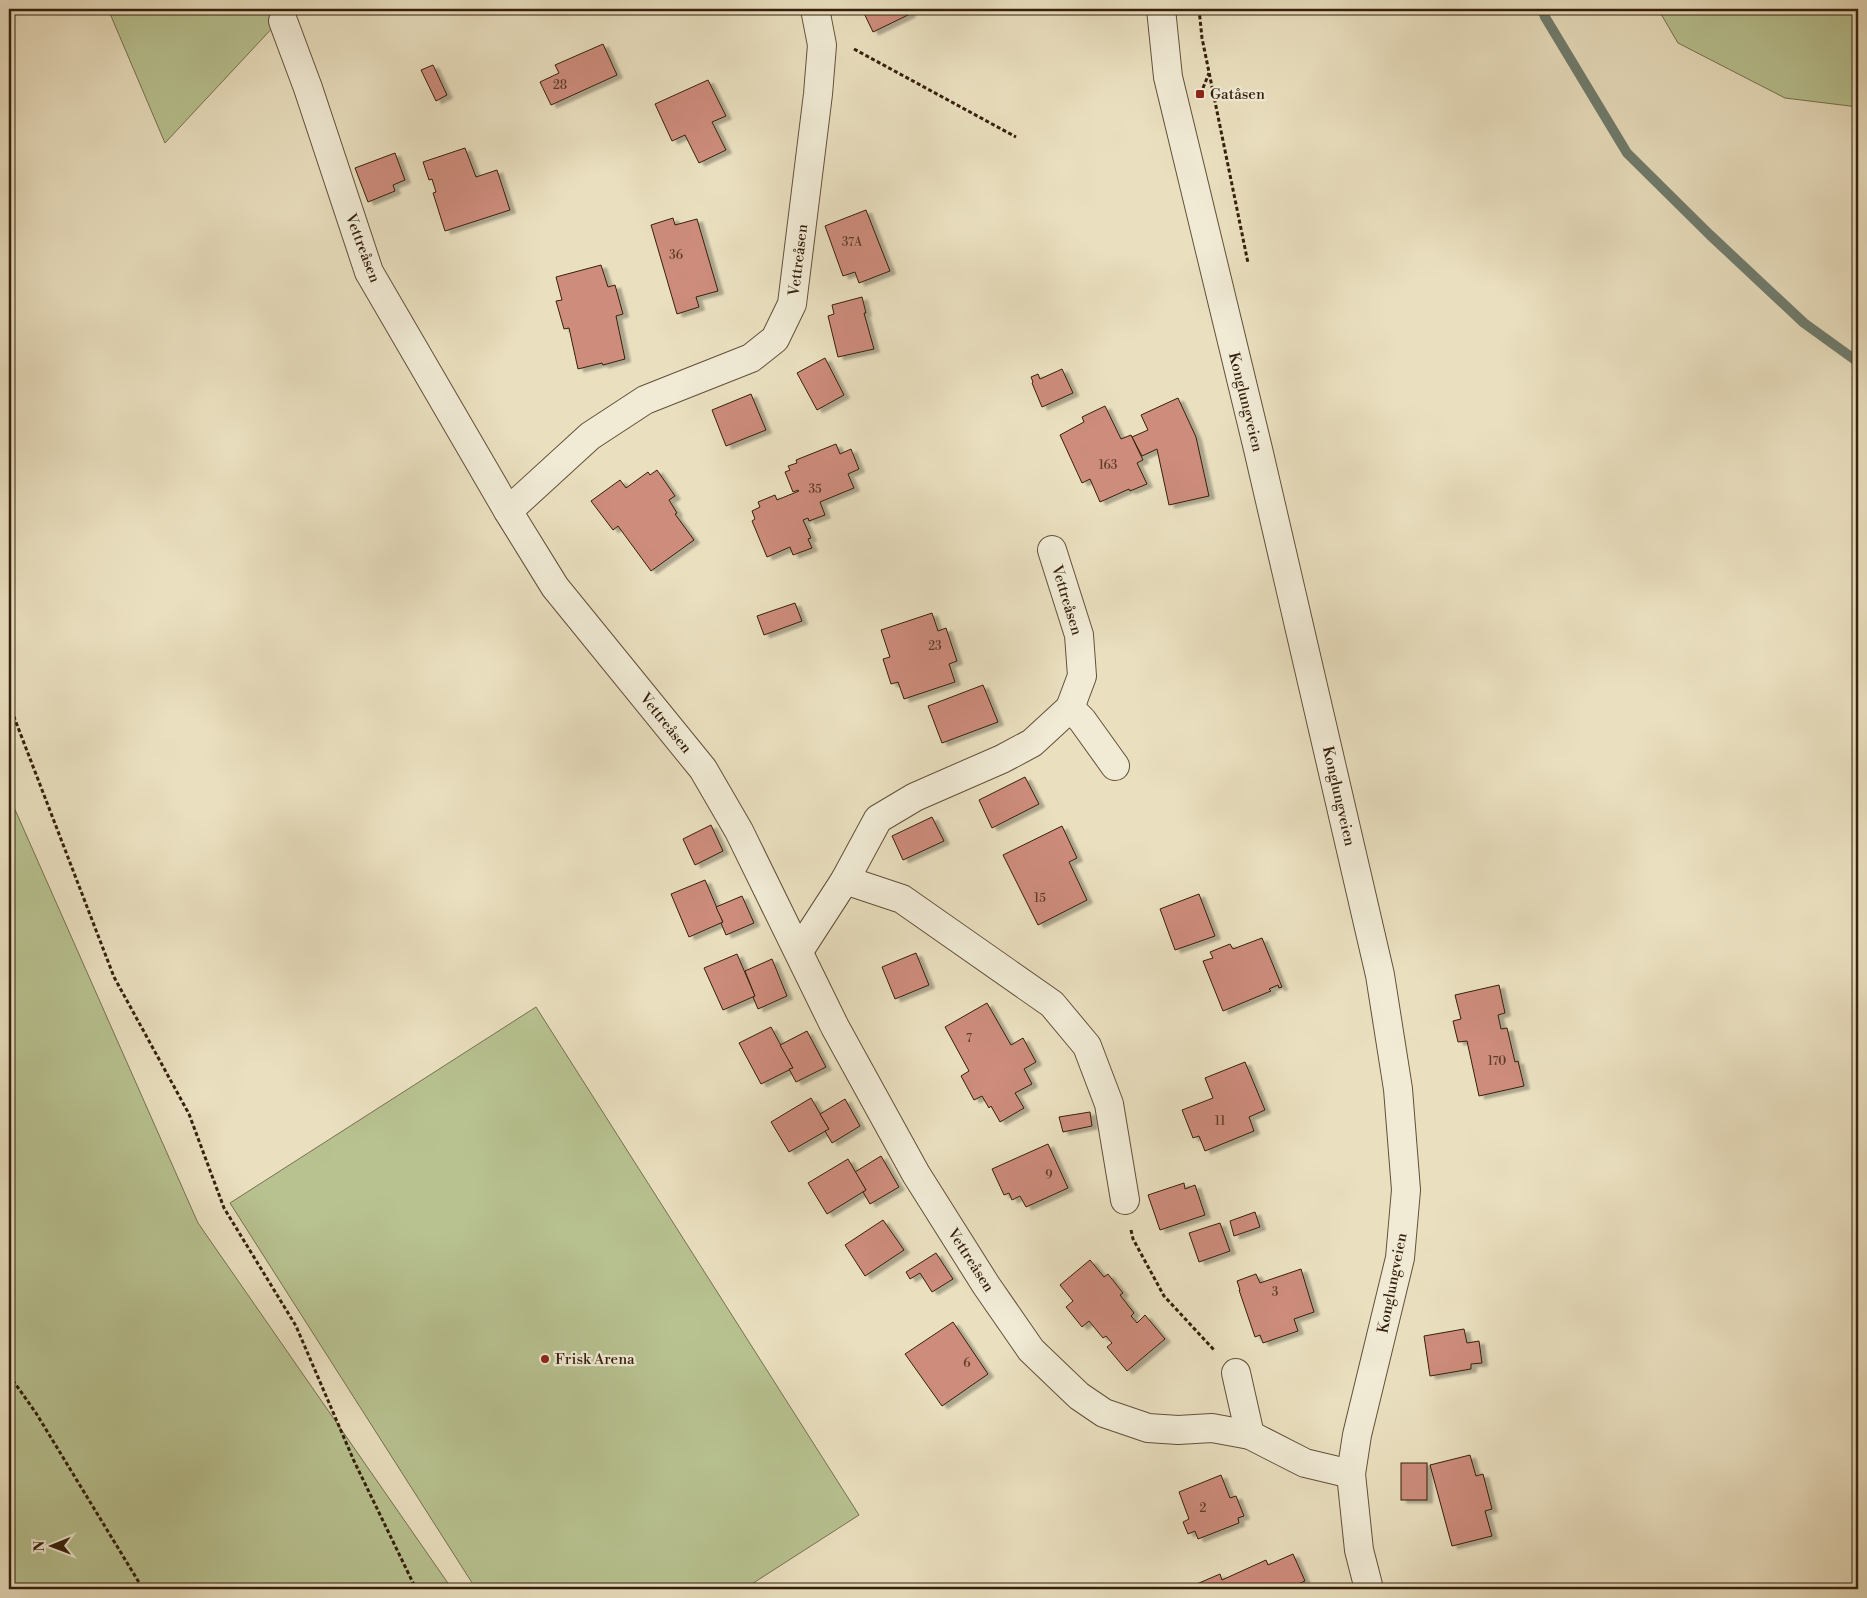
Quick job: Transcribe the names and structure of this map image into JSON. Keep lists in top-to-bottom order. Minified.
{"streets":{"street":["Vettreåsen","Konglungveien"]},"crossings":[["Vettreåsen","Konglungveien"]],"places":{"transit":["Gatåsen"],"other":["Frisk Arena"]},"house_numbers":["28","37A","36","163","35","23","15","7","170","11","9","3","6","2"],"north":"left"}
